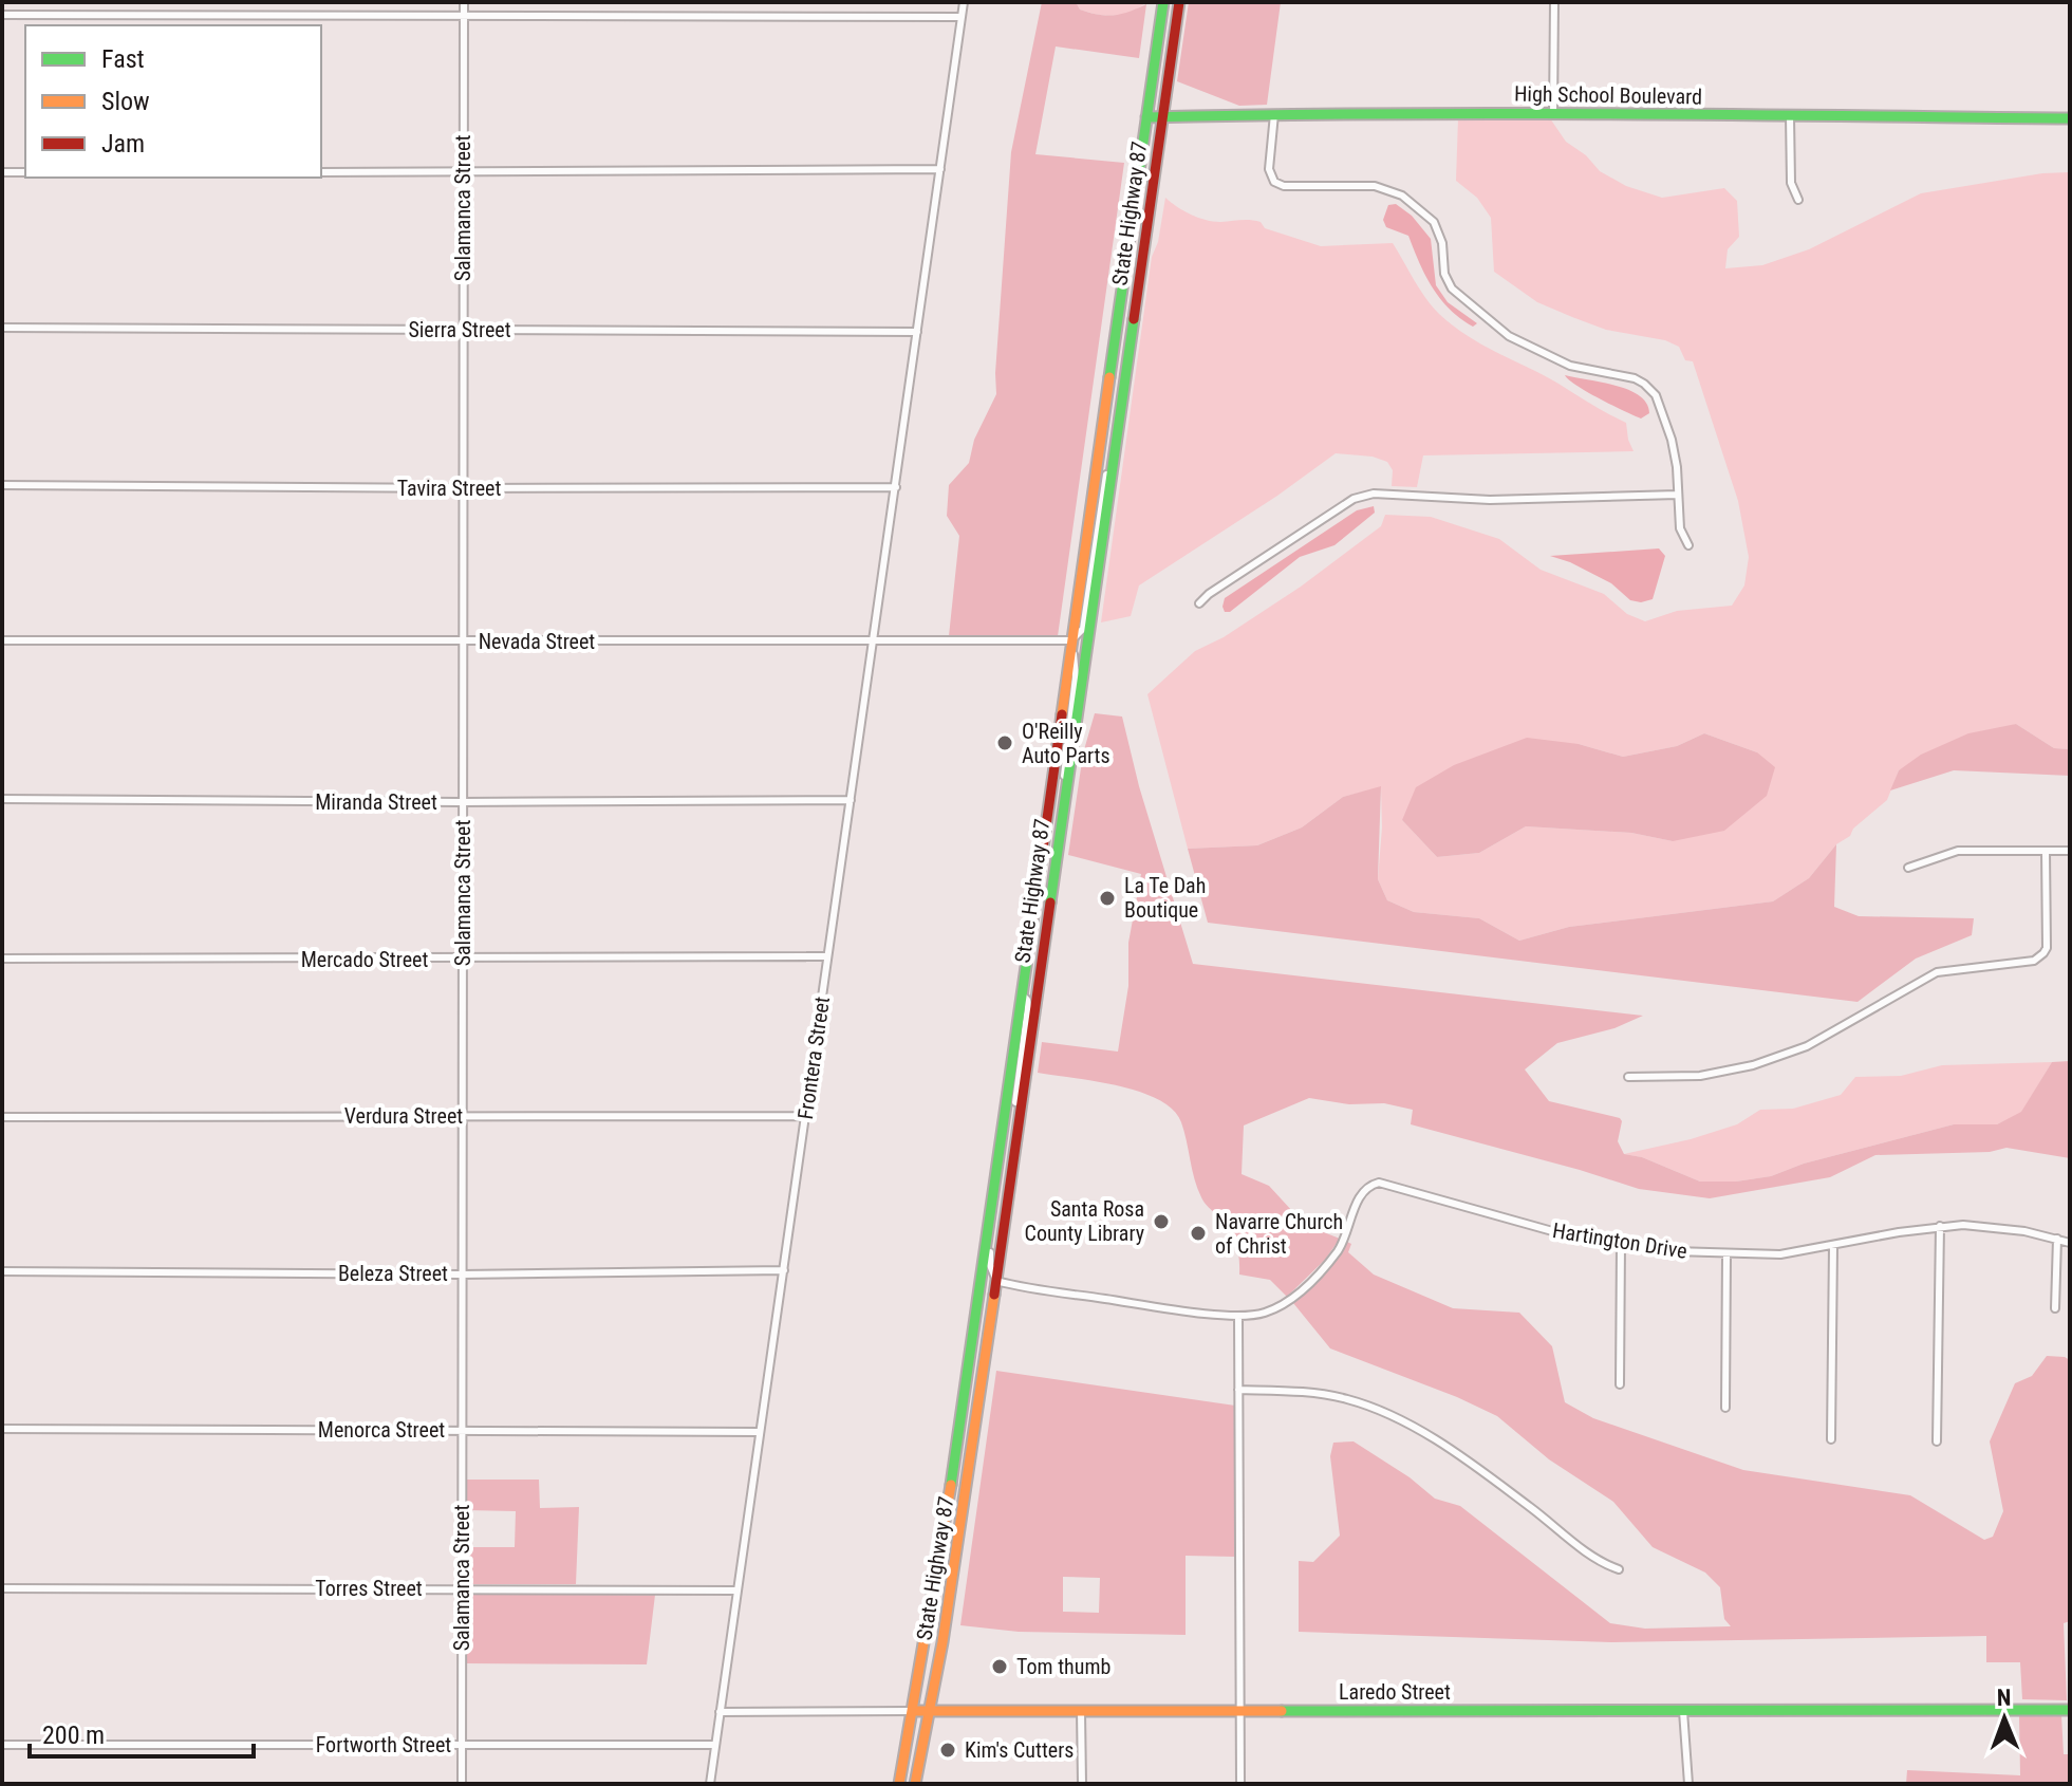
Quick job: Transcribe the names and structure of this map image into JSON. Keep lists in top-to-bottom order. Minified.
{"streets":{"main road":["High School Boulevard","State Highway 87","Laredo Street"],"street":["Salamanca Street","Sierra Street","Tavira Street","Nevada Street","Miranda Street","Mercado Street","Frontera Street","Verdura Street","Hartington Drive","Beleza Street","Menorca Street","Torres Street","Fortworth Street"]},"crossings":[["High School Boulevard","State Highway 87"],["Salamanca Street","Sierra Street"],["Salamanca Street","Tavira Street"],["Salamanca Street","Nevada Street"],["Salamanca Street","Miranda Street"],["Salamanca Street","Mercado Street"],["Salamanca Street","Verdura Street"],["Salamanca Street","Beleza Street"],["Salamanca Street","Menorca Street"],["Salamanca Street","Torres Street"],["Salamanca Street","Fortworth Street"],["State Highway 87","Laredo Street"],["Sierra Street","Frontera Street"],["Tavira Street","Frontera Street"],["Nevada Street","Frontera Street"],["Miranda Street","Frontera Street"],["Mercado Street","Frontera Street"],["Frontera Street","Verdura Street"],["Frontera Street","Beleza Street"],["Frontera Street","Menorca Street"],["Frontera Street","Torres Street"],["Frontera Street","Laredo Street"],["Frontera Street","Fortworth Street"]],"places":["O'Reilly Auto Parts","La Te Dah Boutique","Santa Rosa County Library","Navarre Church of Christ","Tom thumb","Kim's Cutters"],"legend":["Fast","Slow","Jam"],"scale_bar":"200 m","north":"top"}
